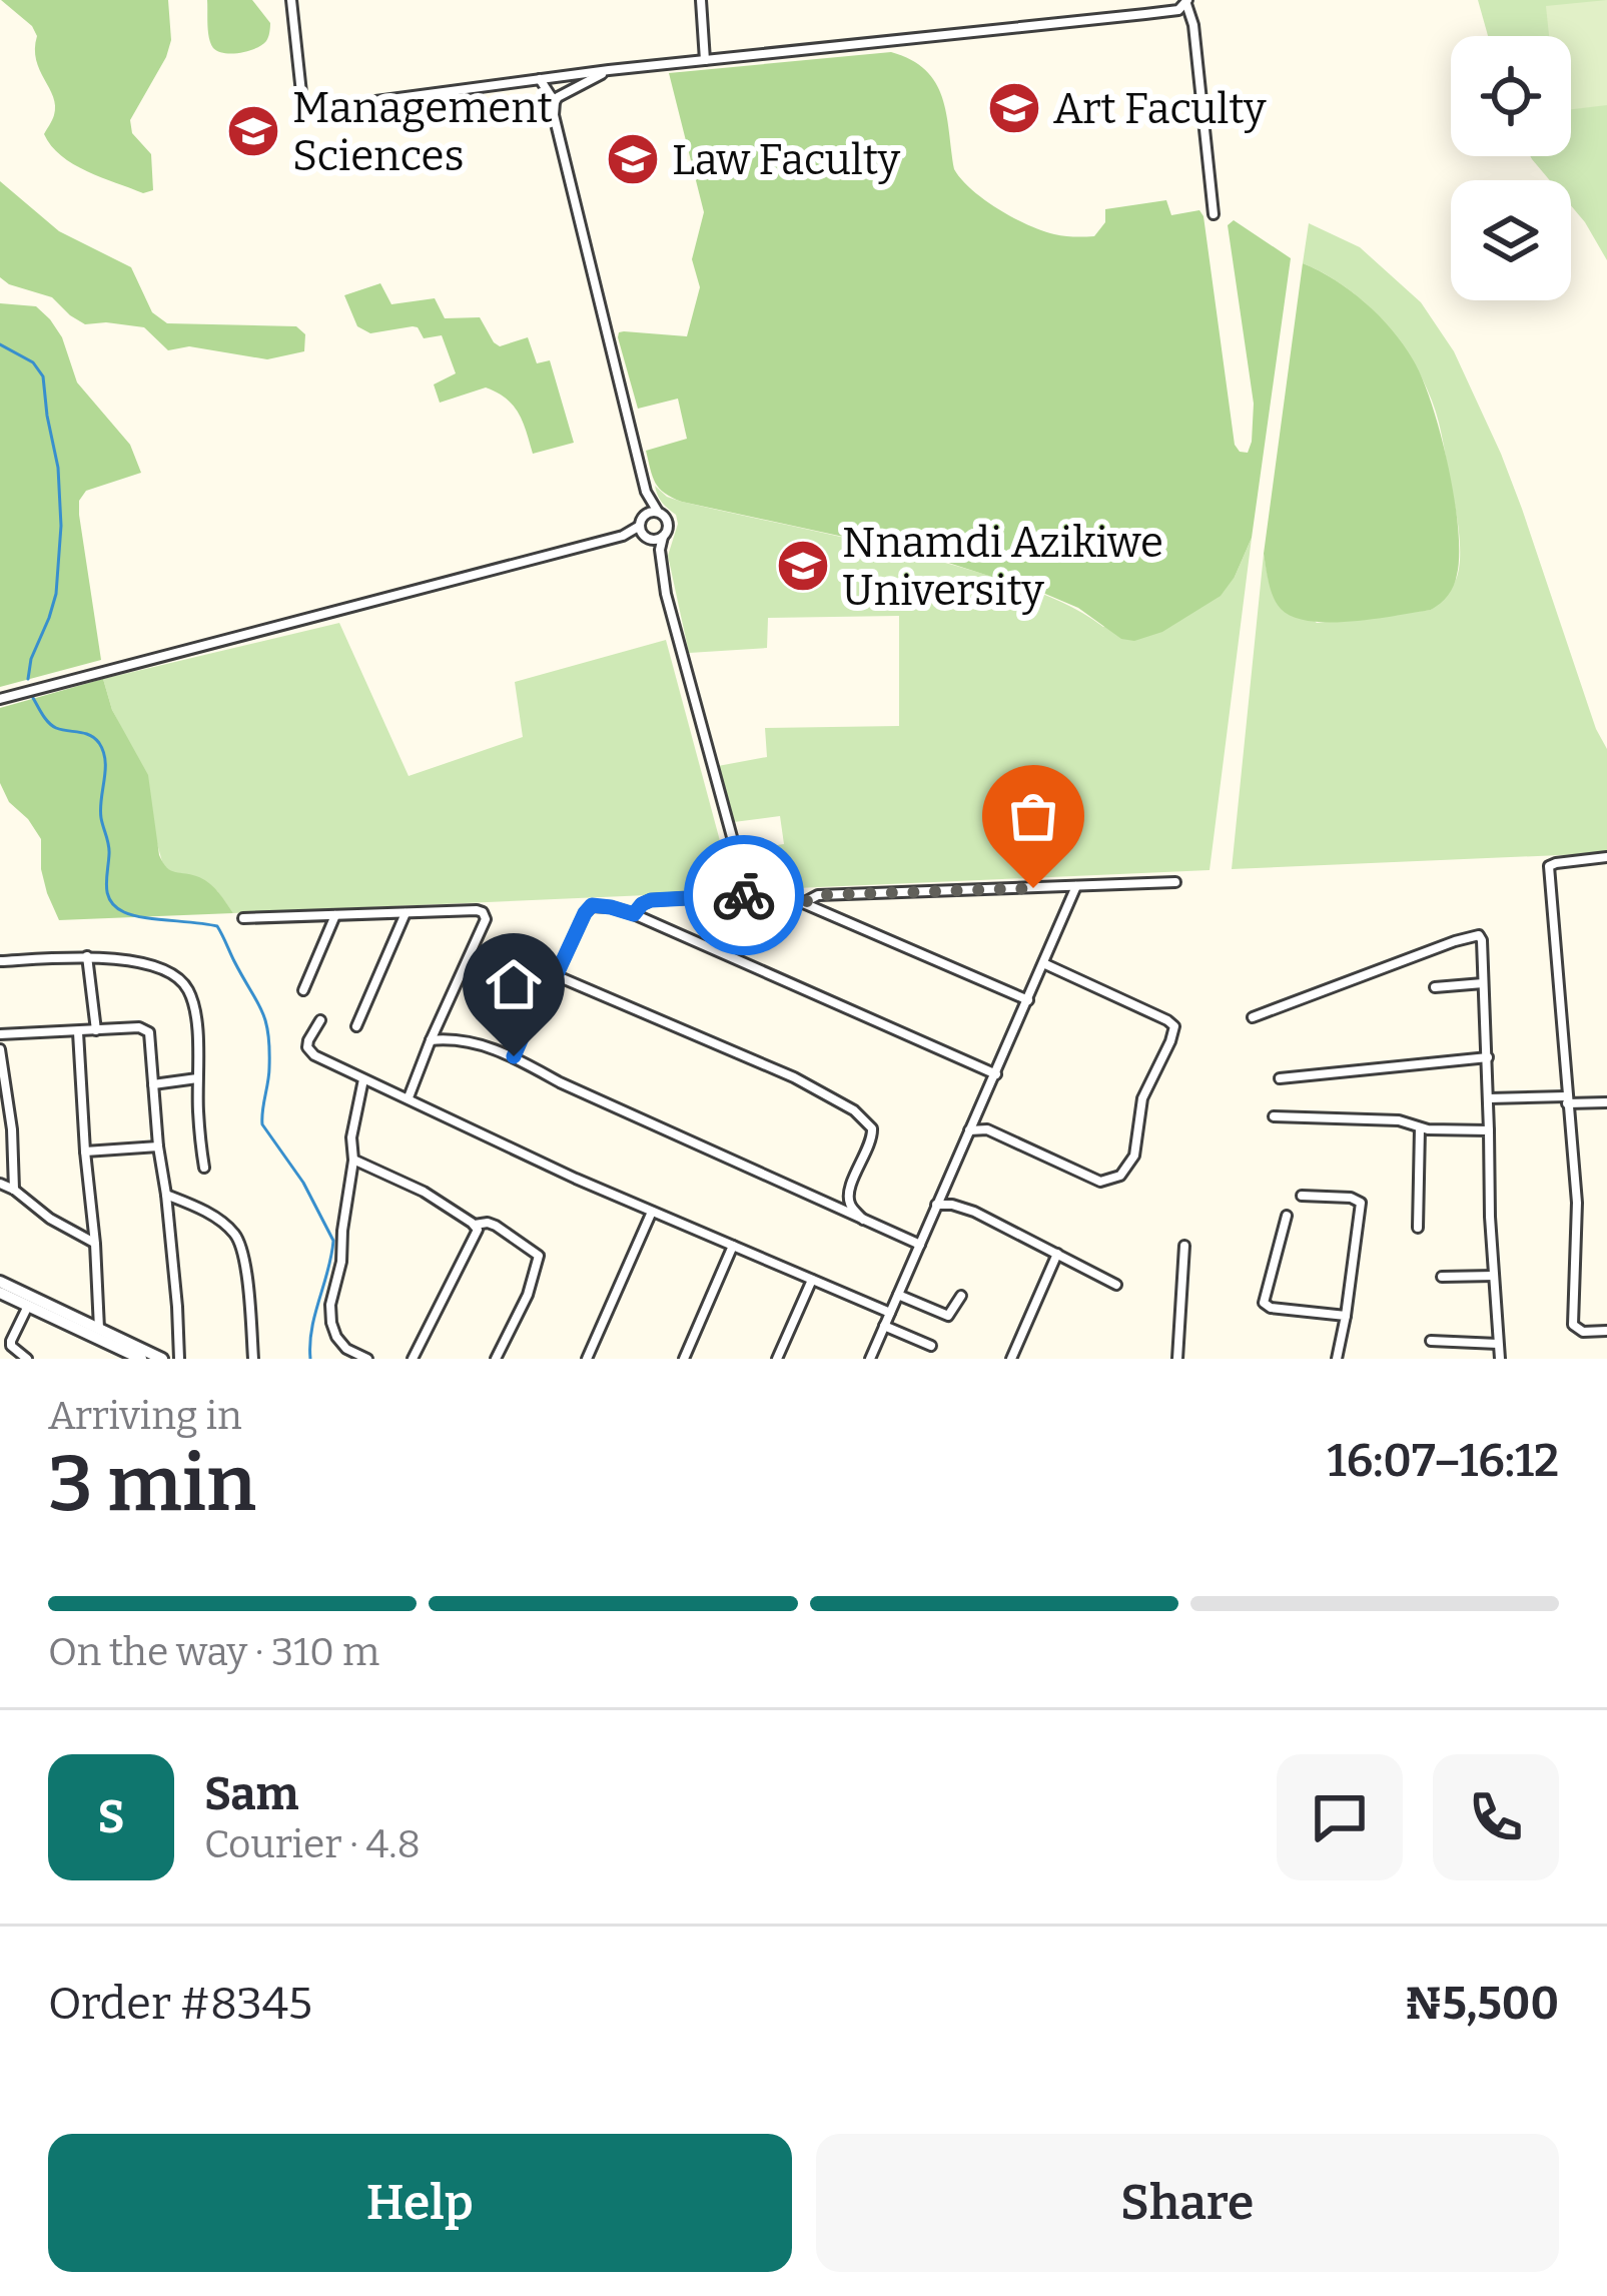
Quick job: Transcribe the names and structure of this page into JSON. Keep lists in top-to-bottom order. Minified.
{"places":{"school or university":["Art Faculty","Management Sciences","Law Faculty","Nnamdi Azikiwe University"]},"page":{"heading":["3 min","Arriving in","16:07–16:12"],"panel":["Sam","Courier · 4.8","Order #8345","₦5,500"],"bar":"On the way · 310 m","round":"S","buttons":["Help","Share"]}}
